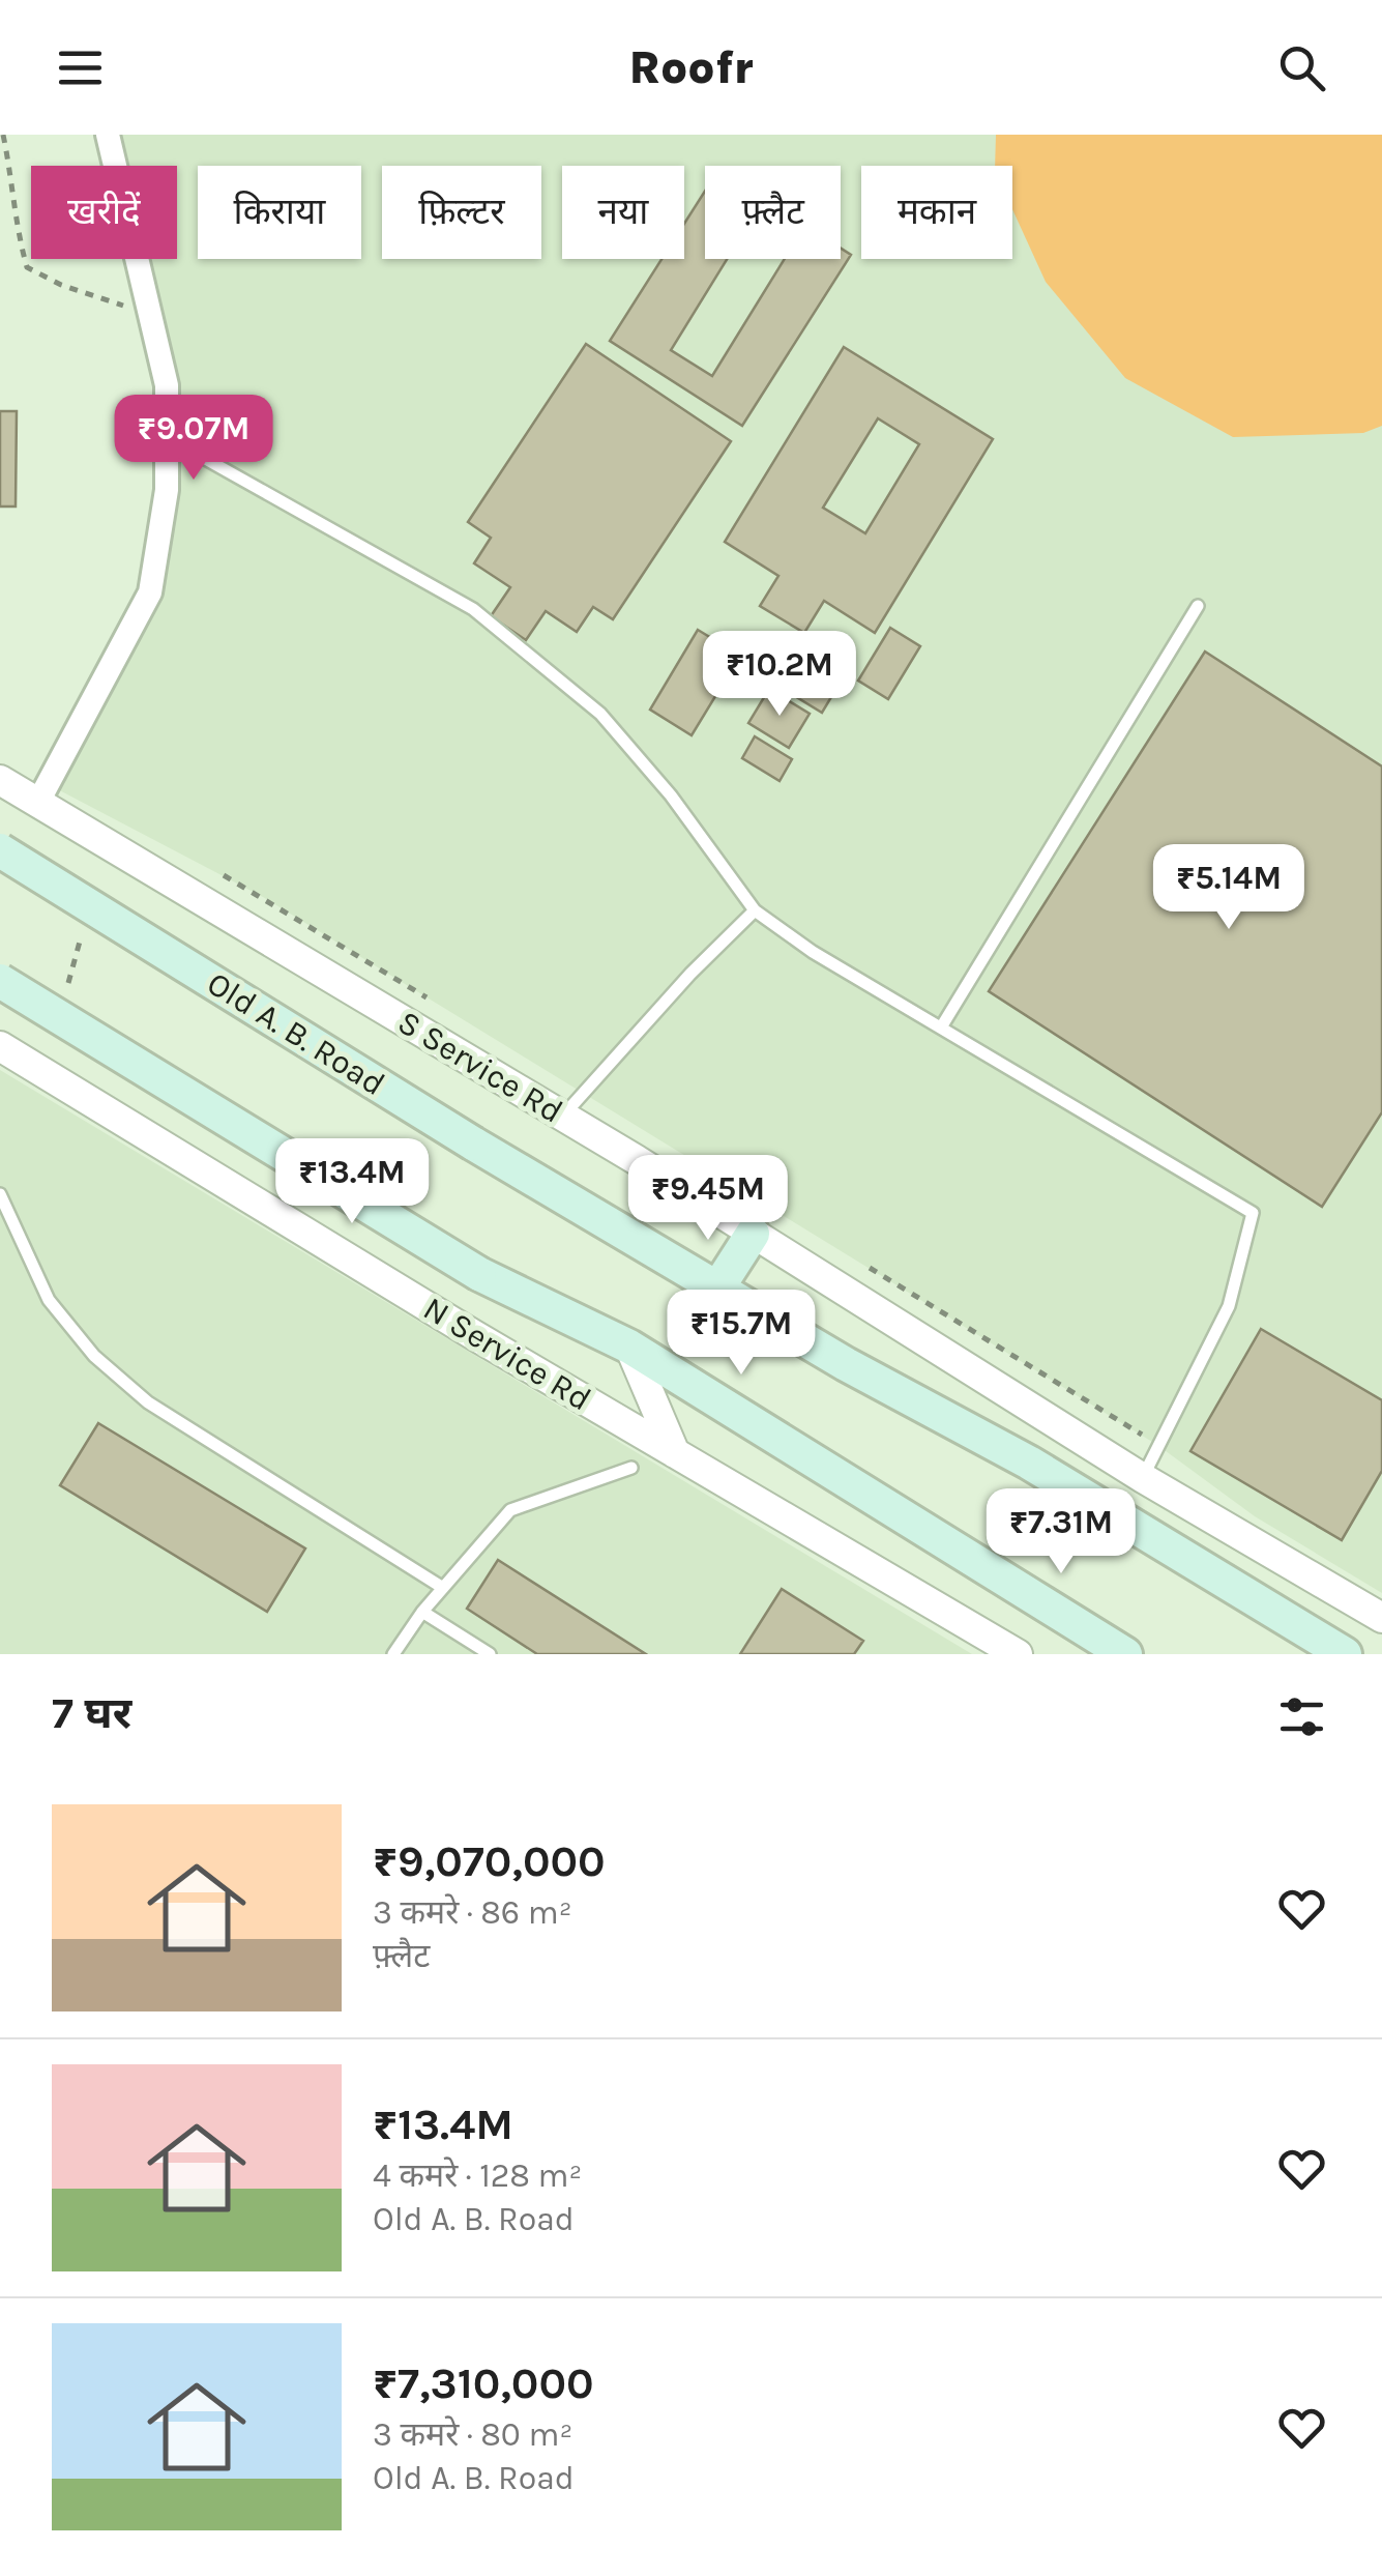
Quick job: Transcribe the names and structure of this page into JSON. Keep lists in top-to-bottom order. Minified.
{"streets":{"main road":["Old A. B. Road"],"street":["S Service Rd","N Service Rd"]},"page":{"header":"Roofr","chip":["खरीदें","किराया","फ़िल्टर","नया","फ़्लैट","मकान"],"price":["₹9.07M","₹10.2M","₹5.14M","₹13.4M","₹9.45M","₹15.7M","₹7.31M"],"heading":"7 घर","list":[{"name":"₹9,070,000","note":"3 कमरे · 86 m² · फ़्लैट"},{"name":"₹13.4M","note":"4 कमरे · 128 m² · Old A. B. Road"},{"name":"₹7,310,000","note":"3 कमरे · 80 m² · Old A. B. Road"}]}}
